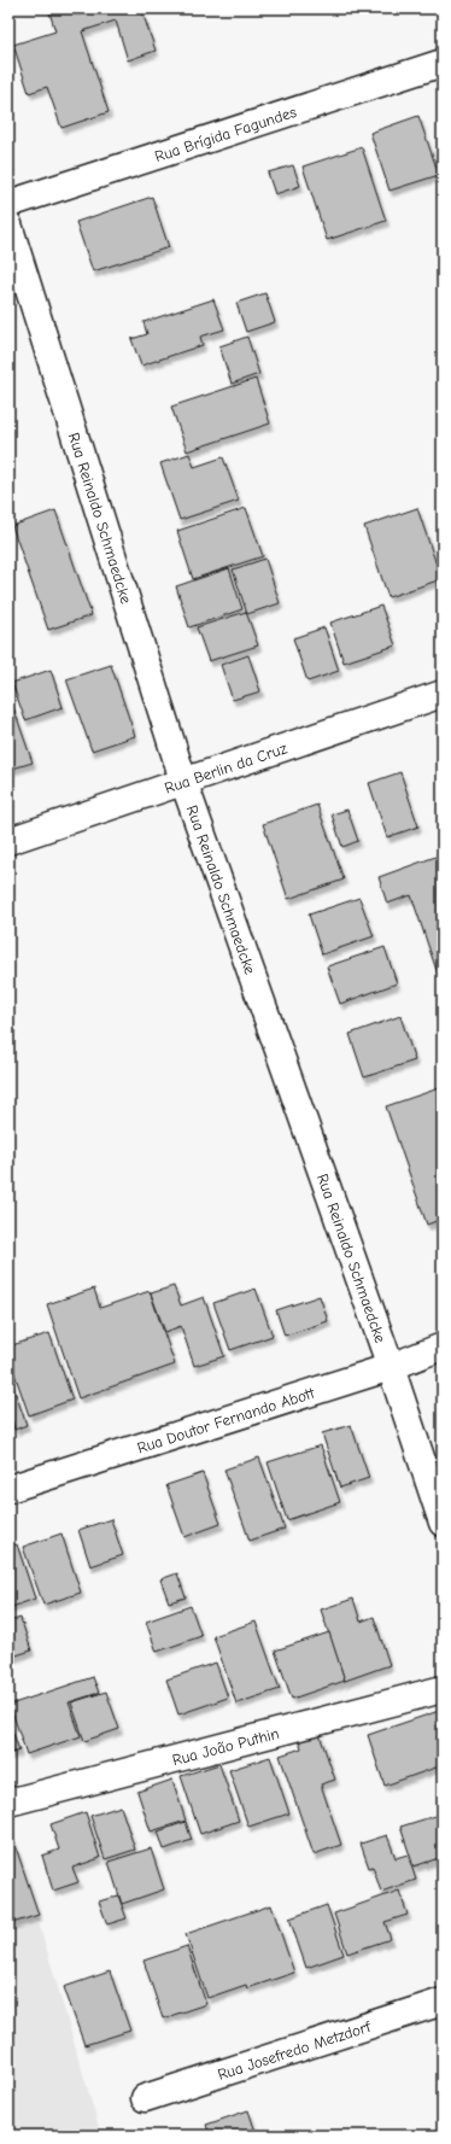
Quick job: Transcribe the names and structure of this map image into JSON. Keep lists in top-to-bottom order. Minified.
{"streets":{"street":["Rua Brígida Fagundes","Rua Reinaldo Schmaedcke","Rua Berlin da Cruz","Rua Doutor Fernando Abott","Rua João Puthin","Rua Josefredo Metzdorf"]},"crossings":[["Rua Reinaldo Schmaedcke","Rua Berlin da Cruz"],["Rua Reinaldo Schmaedcke","Rua Doutor Fernando Abott"]]}
